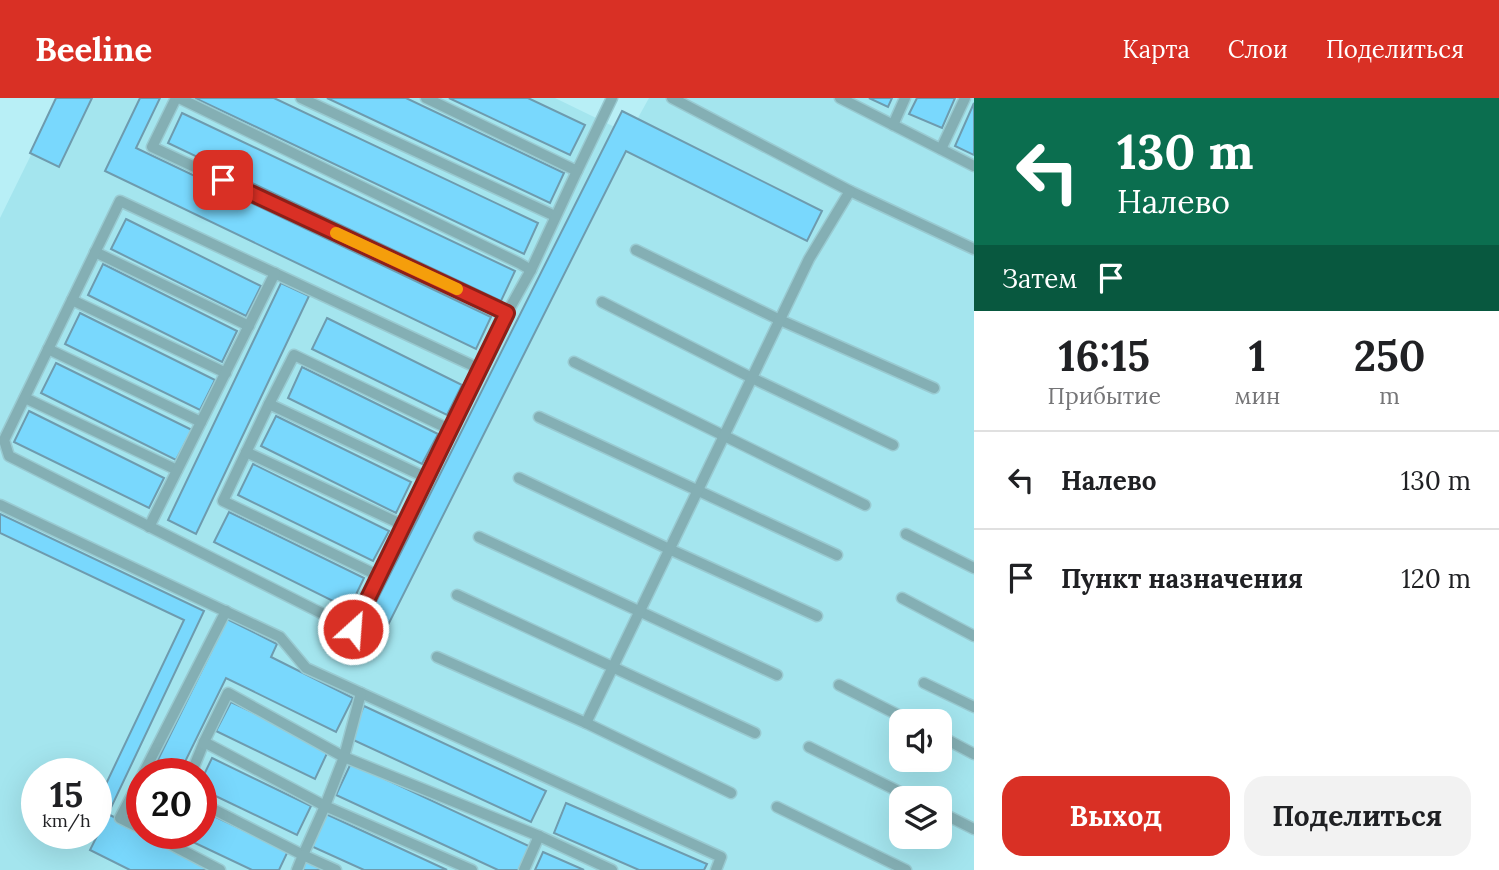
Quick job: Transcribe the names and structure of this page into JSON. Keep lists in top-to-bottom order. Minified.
{"page":{"header":"Beeline","nav":["Карта","Слои","Поделиться"],"turn":["130 m","Налево"],"then":"Затем","eta":["16:15","Прибытие","1","мин","250","m"],"list":[{"name":"Налево","value":"130 m"},{"name":"Пункт назначения","value":"120 m"}],"speed":"15 km/h","limit":"20","buttons":["Выход","Поделиться"]}}
